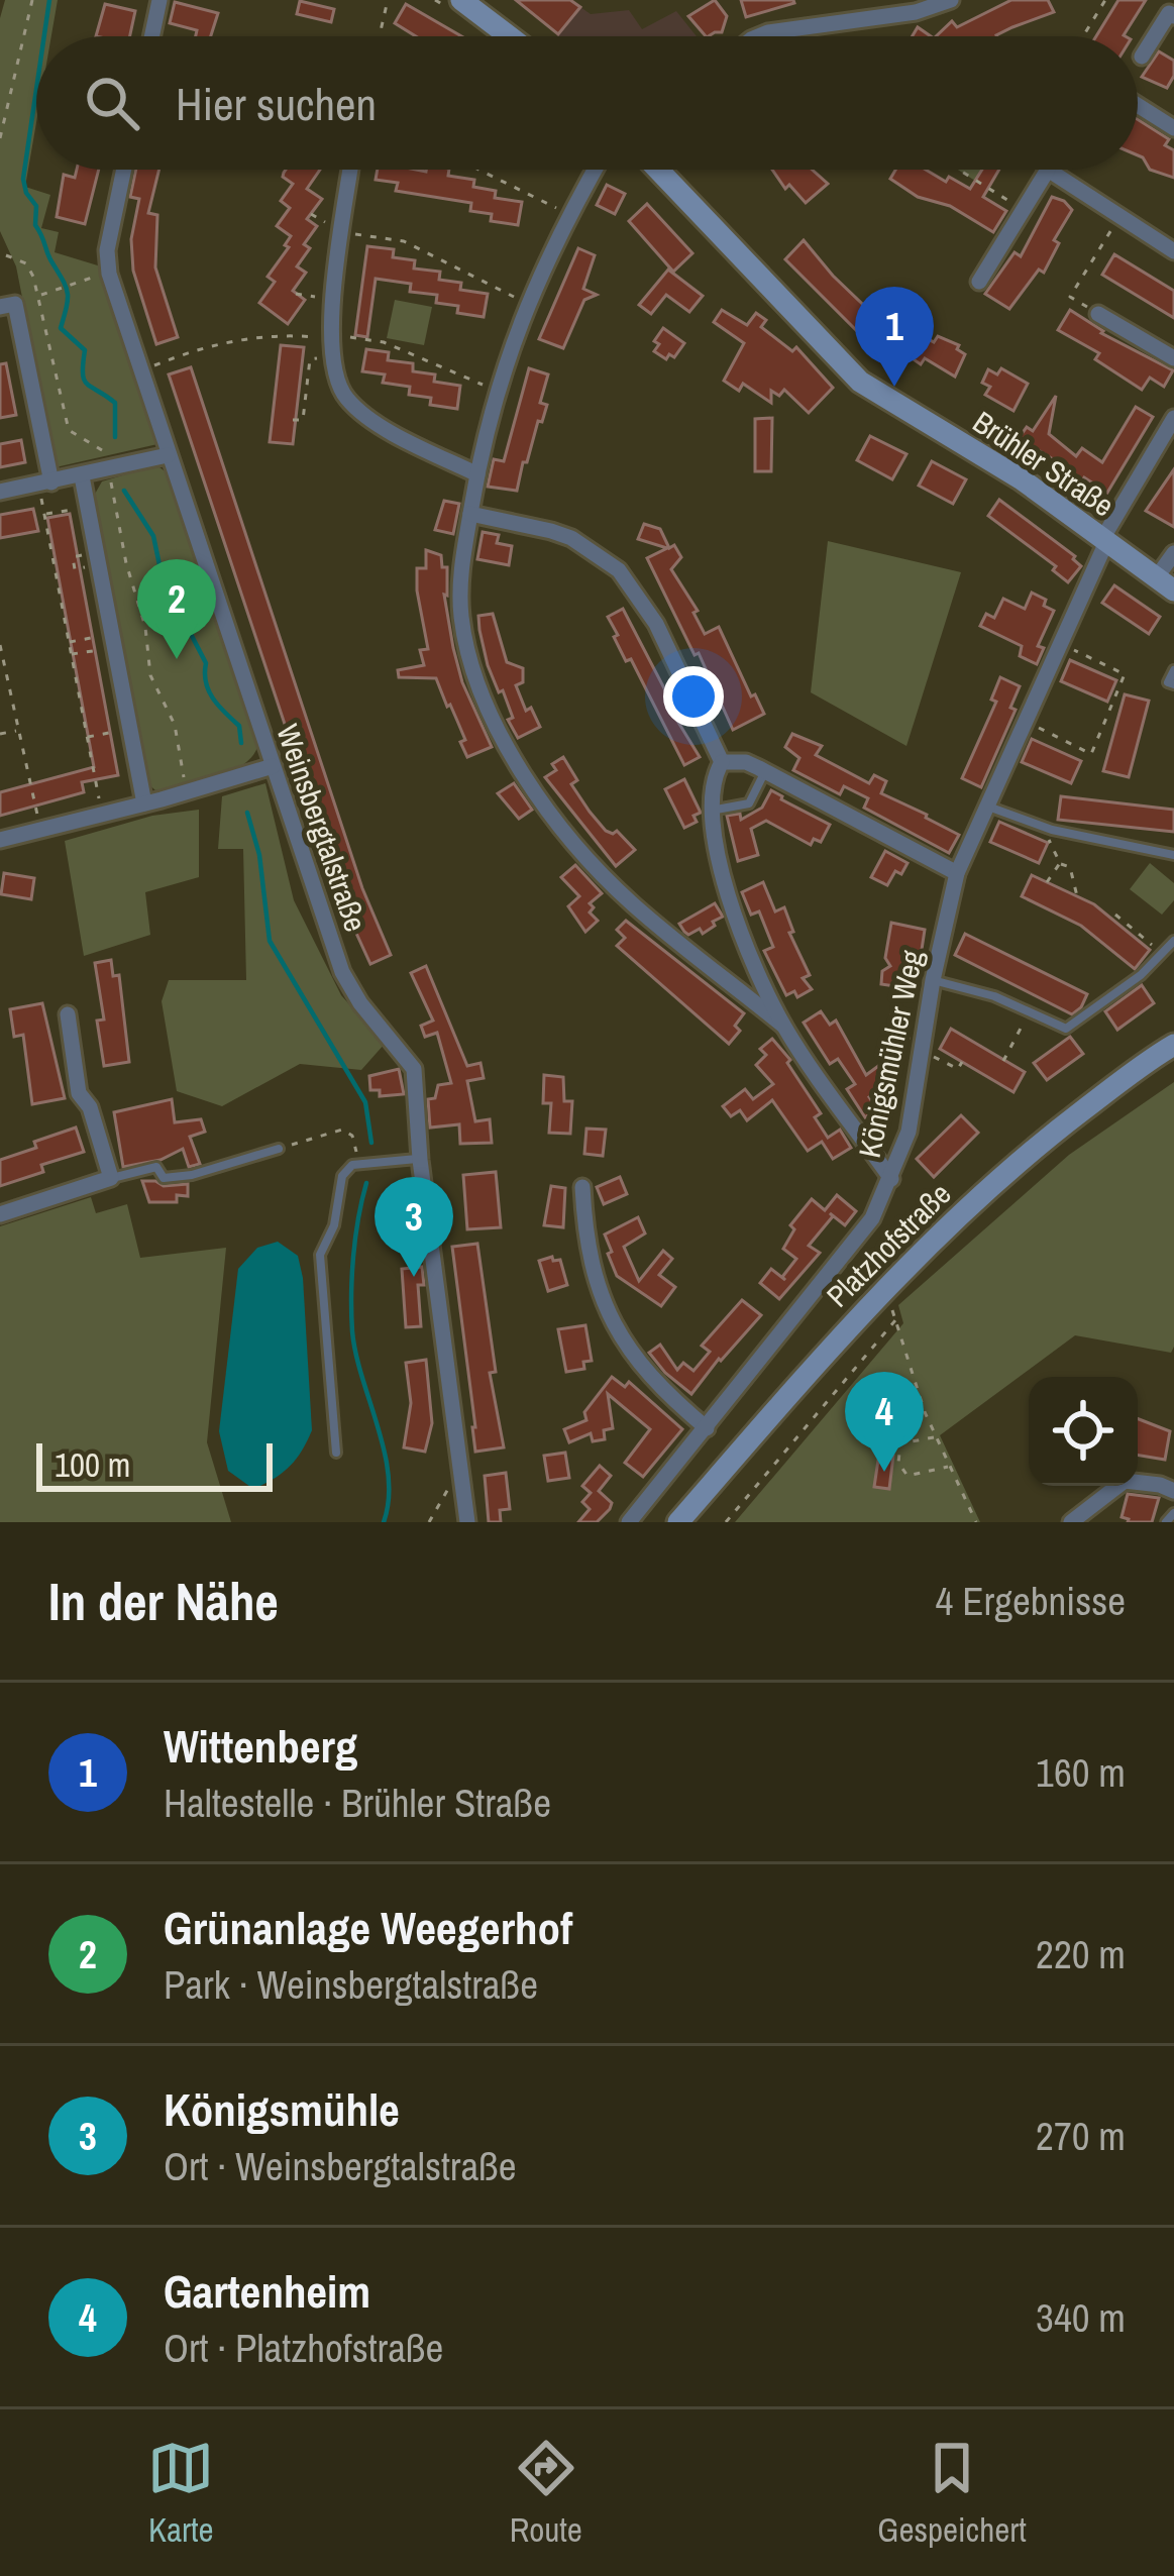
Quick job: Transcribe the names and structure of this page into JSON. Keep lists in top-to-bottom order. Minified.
{"streets":{"main road":["Brühler Straße","Platzhofstraße"],"street":["Weinsbergtalstraße","Königsmühler Weg"]},"crossings":[["Brühler Straße","Königsmühler Weg"]],"scale_bar":"100 m","page":{"search":"Hier suchen","pins":["1","2","3","4"],"scale":"100 m","heading":["In der Nähe","4 Ergebnisse"],"list":[{"mark":"1","name":"Wittenberg","note":"Haltestelle · Brühler Straße","value":"160 m"},{"mark":"2","name":"Grünanlage Weegerhof","note":"Park · Weinsbergtalstraße","value":"220 m"},{"mark":"3","name":"Königsmühle","note":"Ort · Weinsbergtalstraße","value":"270 m"},{"mark":"4","name":"Gartenheim","note":"Ort · Platzhofstraße","value":"340 m"}],"nav":["Karte","Route","Gespeichert"]}}
